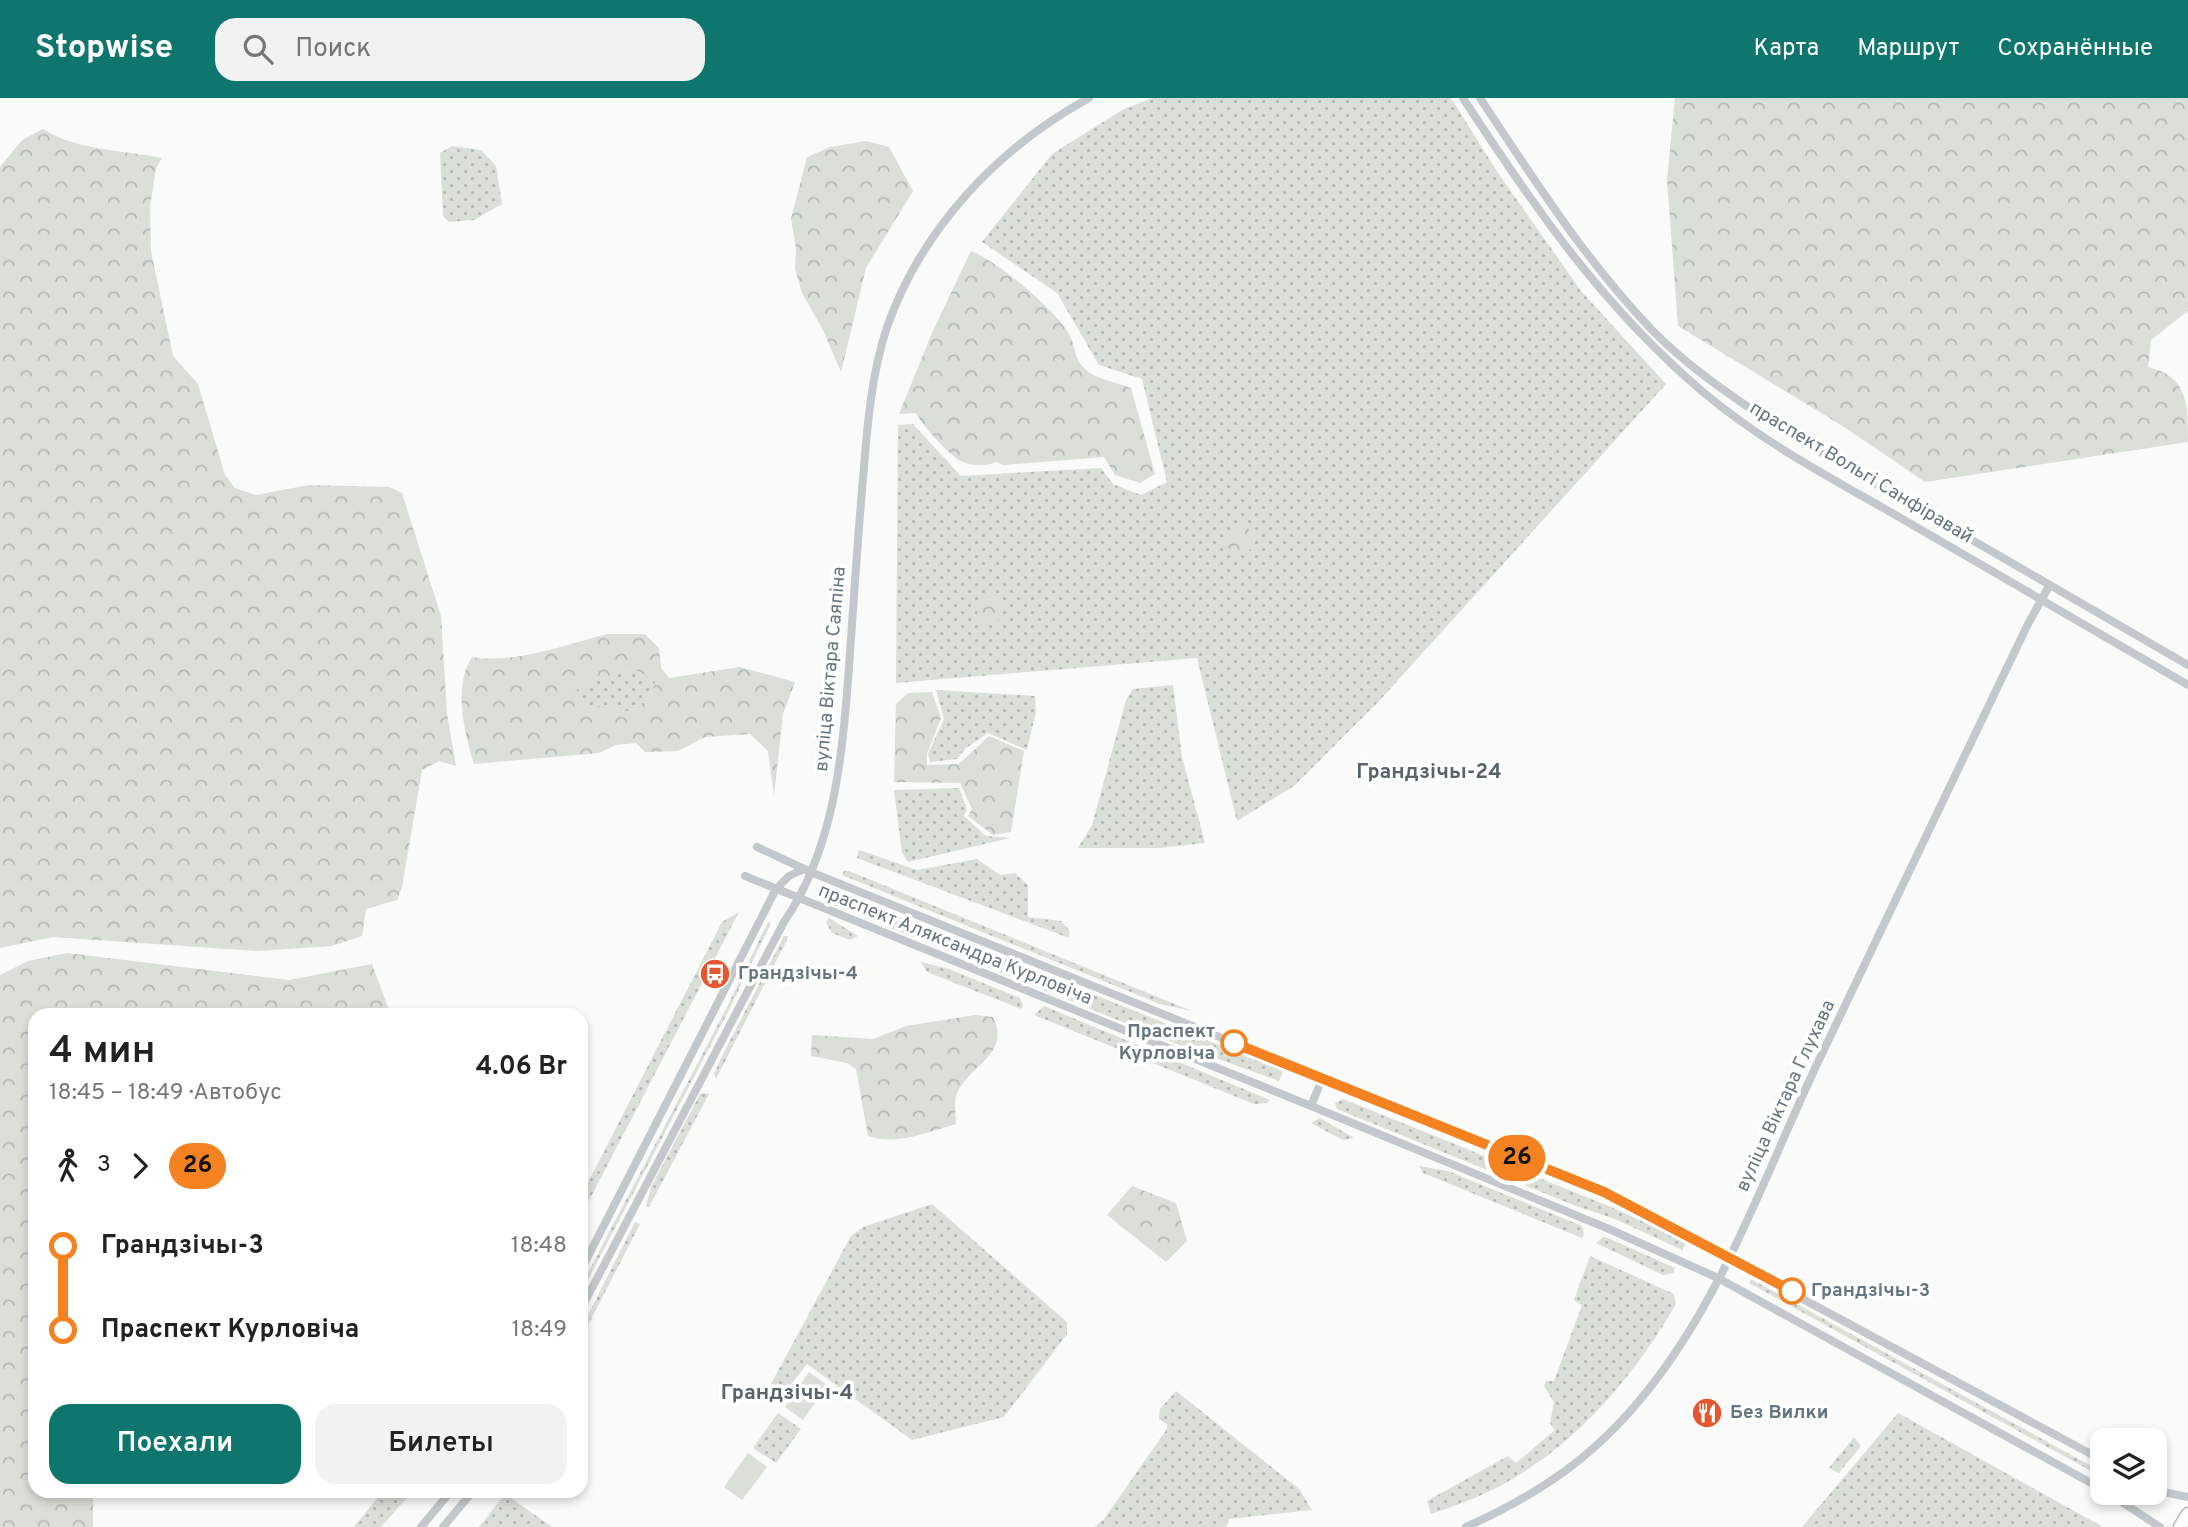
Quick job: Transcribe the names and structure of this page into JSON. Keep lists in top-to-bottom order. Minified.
{"streets":{"street":["праспект Вольгі Санфіравай","вуліца Віктара Саяпіна","праспект Аляксандра Курловіча","вуліца Віктара Глухава"]},"crossings":[["праспект Вольгі Санфіравай","вуліца Віктара Глухава"],["вуліца Віктара Саяпіна","праспект Аляксандра Курловіча"],["праспект Аляксандра Курловіча","вуліца Віктара Глухава"]],"districts":["Грандзічы-24","Грандзічы-4"],"places":{"bus stop":["Грандзічы-4"],"other":["Праспект Курловіча","Грандзічы-3"],"restaurant":["Без Вилки"]},"lines":["bus line 26"],"page":{"header":"Stopwise","search":"Поиск","nav":["Карта","Маршрут","Сохранённые"],"on_map":"26","heading":["4 мин","18:45 – 18:49 · Автобус","4.06 Br"],"legs":["3","26"],"list":[{"name":"Грандзічы-3","value":"18:48"},{"name":"Праспект Курловіча","value":"18:49"}],"buttons":["Поехали","Билеты"]}}
